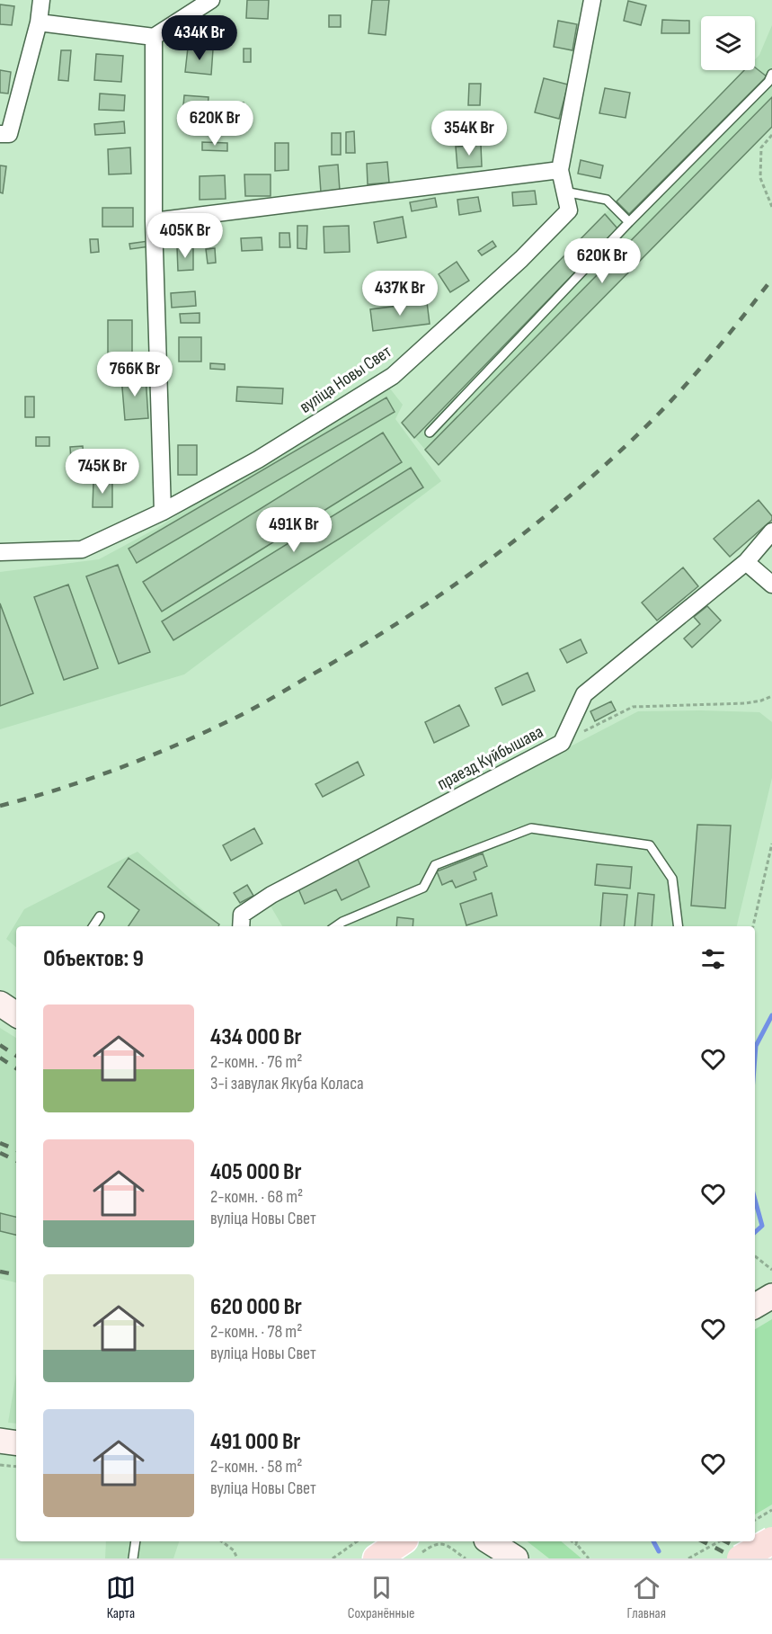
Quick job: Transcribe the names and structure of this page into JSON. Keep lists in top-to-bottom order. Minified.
{"streets":{"street":["вуліца Новы Свет","праезд Куйбышава"]},"page":{"price":["434K Br","620K Br","354K Br","405K Br","620K Br","437K Br","766K Br","745K Br","491K Br"],"heading":"Объектов: 9","list":[{"name":"434 000 Br","note":"2-комн. · 76 m² · 3-і завулак Якуба Коласа"},{"name":"405 000 Br","note":"2-комн. · 68 m² · вуліца Новы Свет"},{"name":"620 000 Br","note":"2-комн. · 78 m² · вуліца Новы Свет"},{"name":"491 000 Br","note":"2-комн. · 58 m² · вуліца Новы Свет"}],"tabs":["Карта","Сохранённые","Главная"]}}
